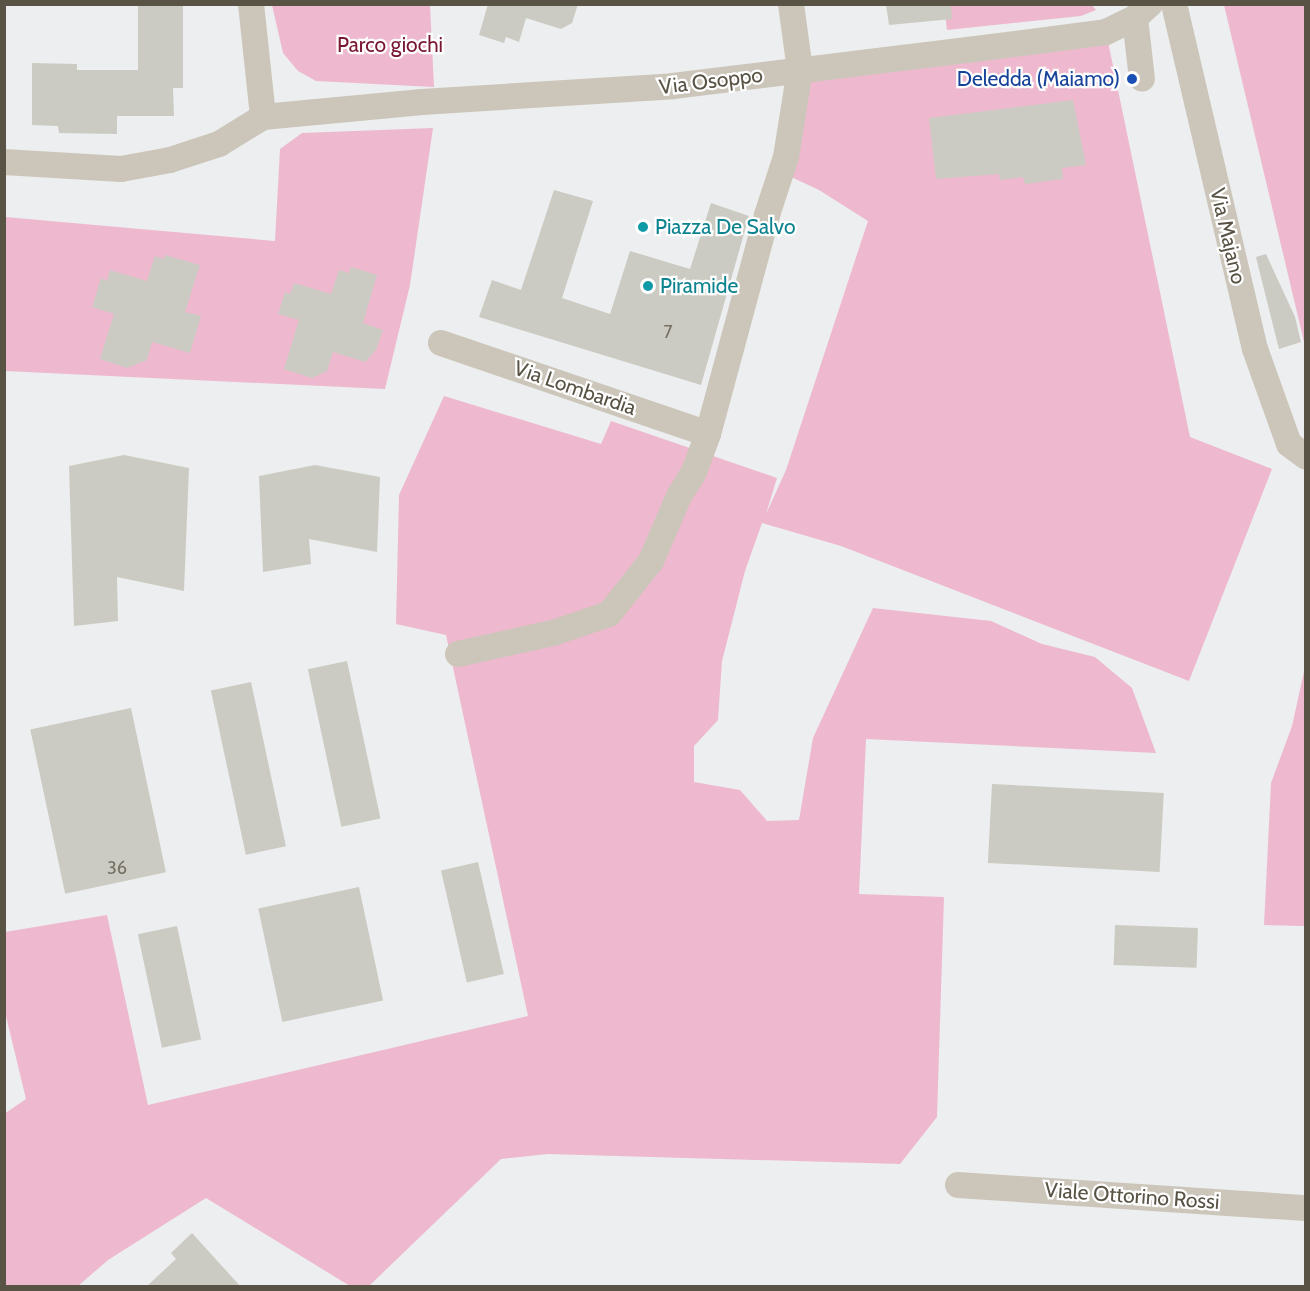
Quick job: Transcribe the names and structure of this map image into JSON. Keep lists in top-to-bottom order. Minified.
{"streets":{"street":["Via Osoppo","Via Majano","Via Lombardia","Viale Ottorino Rossi"]},"parks":["Parco giochi"],"places":["Deledda (Maiamo)","Piazza De Salvo","Piramide"],"house_numbers":["7","36"]}
